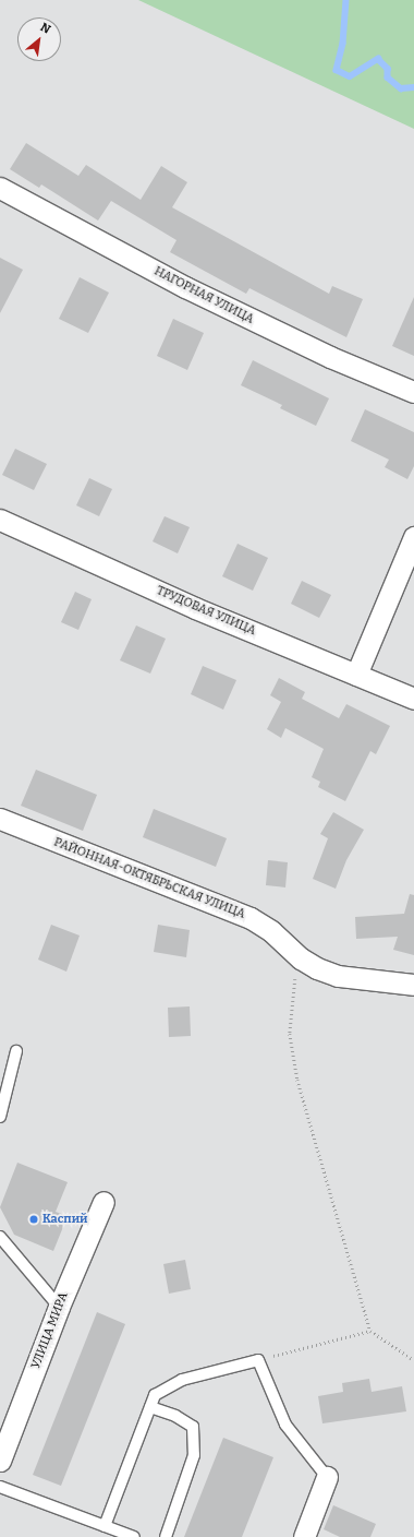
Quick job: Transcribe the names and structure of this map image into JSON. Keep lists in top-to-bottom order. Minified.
{"streets":{"street":["НАГОРНАЯ УЛИЦА","ТРУДОВАЯ УЛИЦА","РАЙОННАЯ-ОКТЯБРЬСКАЯ УЛИЦА","УЛИЦА МИРА"]},"places":["Каспий"],"north":"top right"}
